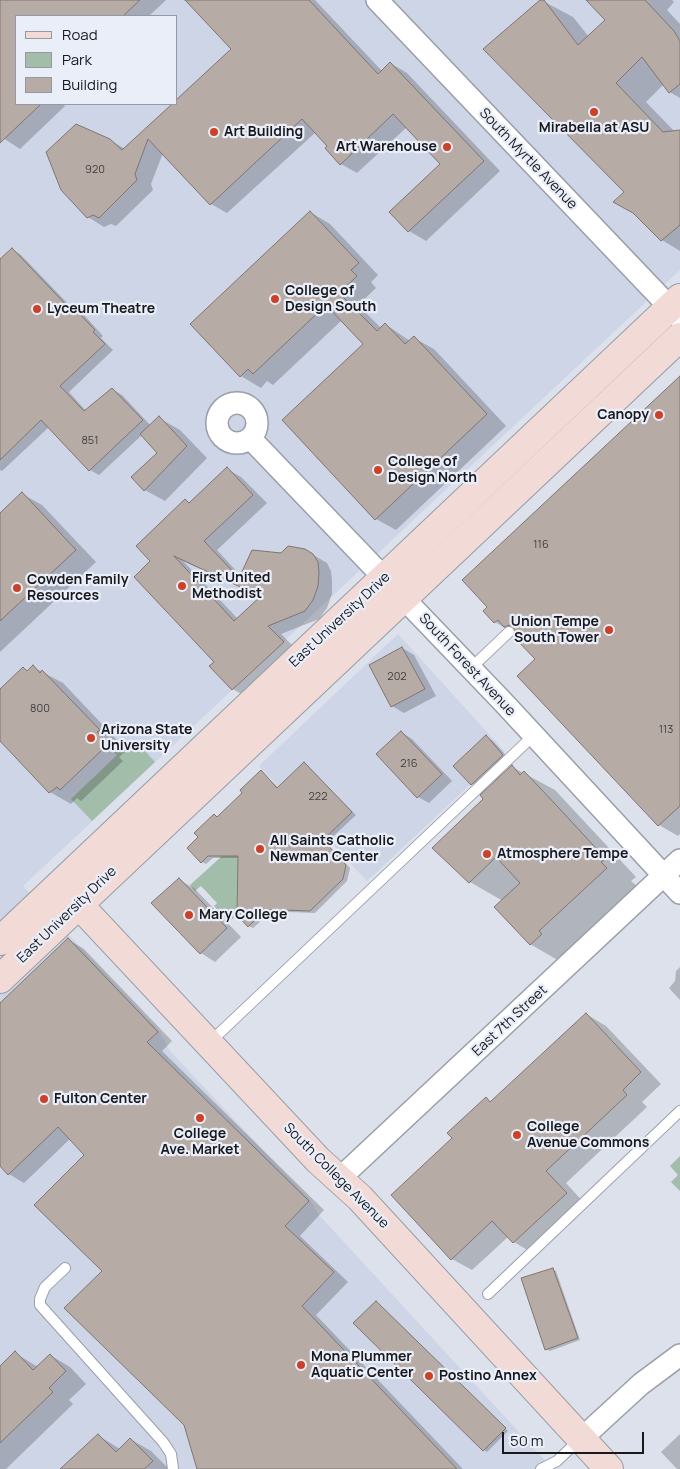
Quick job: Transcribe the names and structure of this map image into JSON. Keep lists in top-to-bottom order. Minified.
{"streets":{"main road":["East University Drive","South College Avenue"],"street":["South Myrtle Avenue","South Forest Avenue","East 7th Street"]},"crossings":[["South Myrtle Avenue","East University Drive"],["East University Drive","South Forest Avenue"],["East University Drive","South College Avenue"],["South Forest Avenue","East 7th Street"],["East 7th Street","South College Avenue"]],"places":["Mirabella at ASU","Art Building","Art Warehouse","College of Design South","Lyceum Theatre","Canopy","College of Design North","First United Methodist","Cowden Family Resources","Union Tempe South Tower","Arizona State University","All Saints Catholic Newman Center","Atmosphere Tempe","Mary College","Fulton Center","College Ave. Market","College Avenue Commons","Mona Plummer Aquatic Center","Postino Annex"],"house_numbers":["920","851","116","202","800","113","216","222"],"legend":["Road","Park","Building"],"scale_bar":"50 m"}
